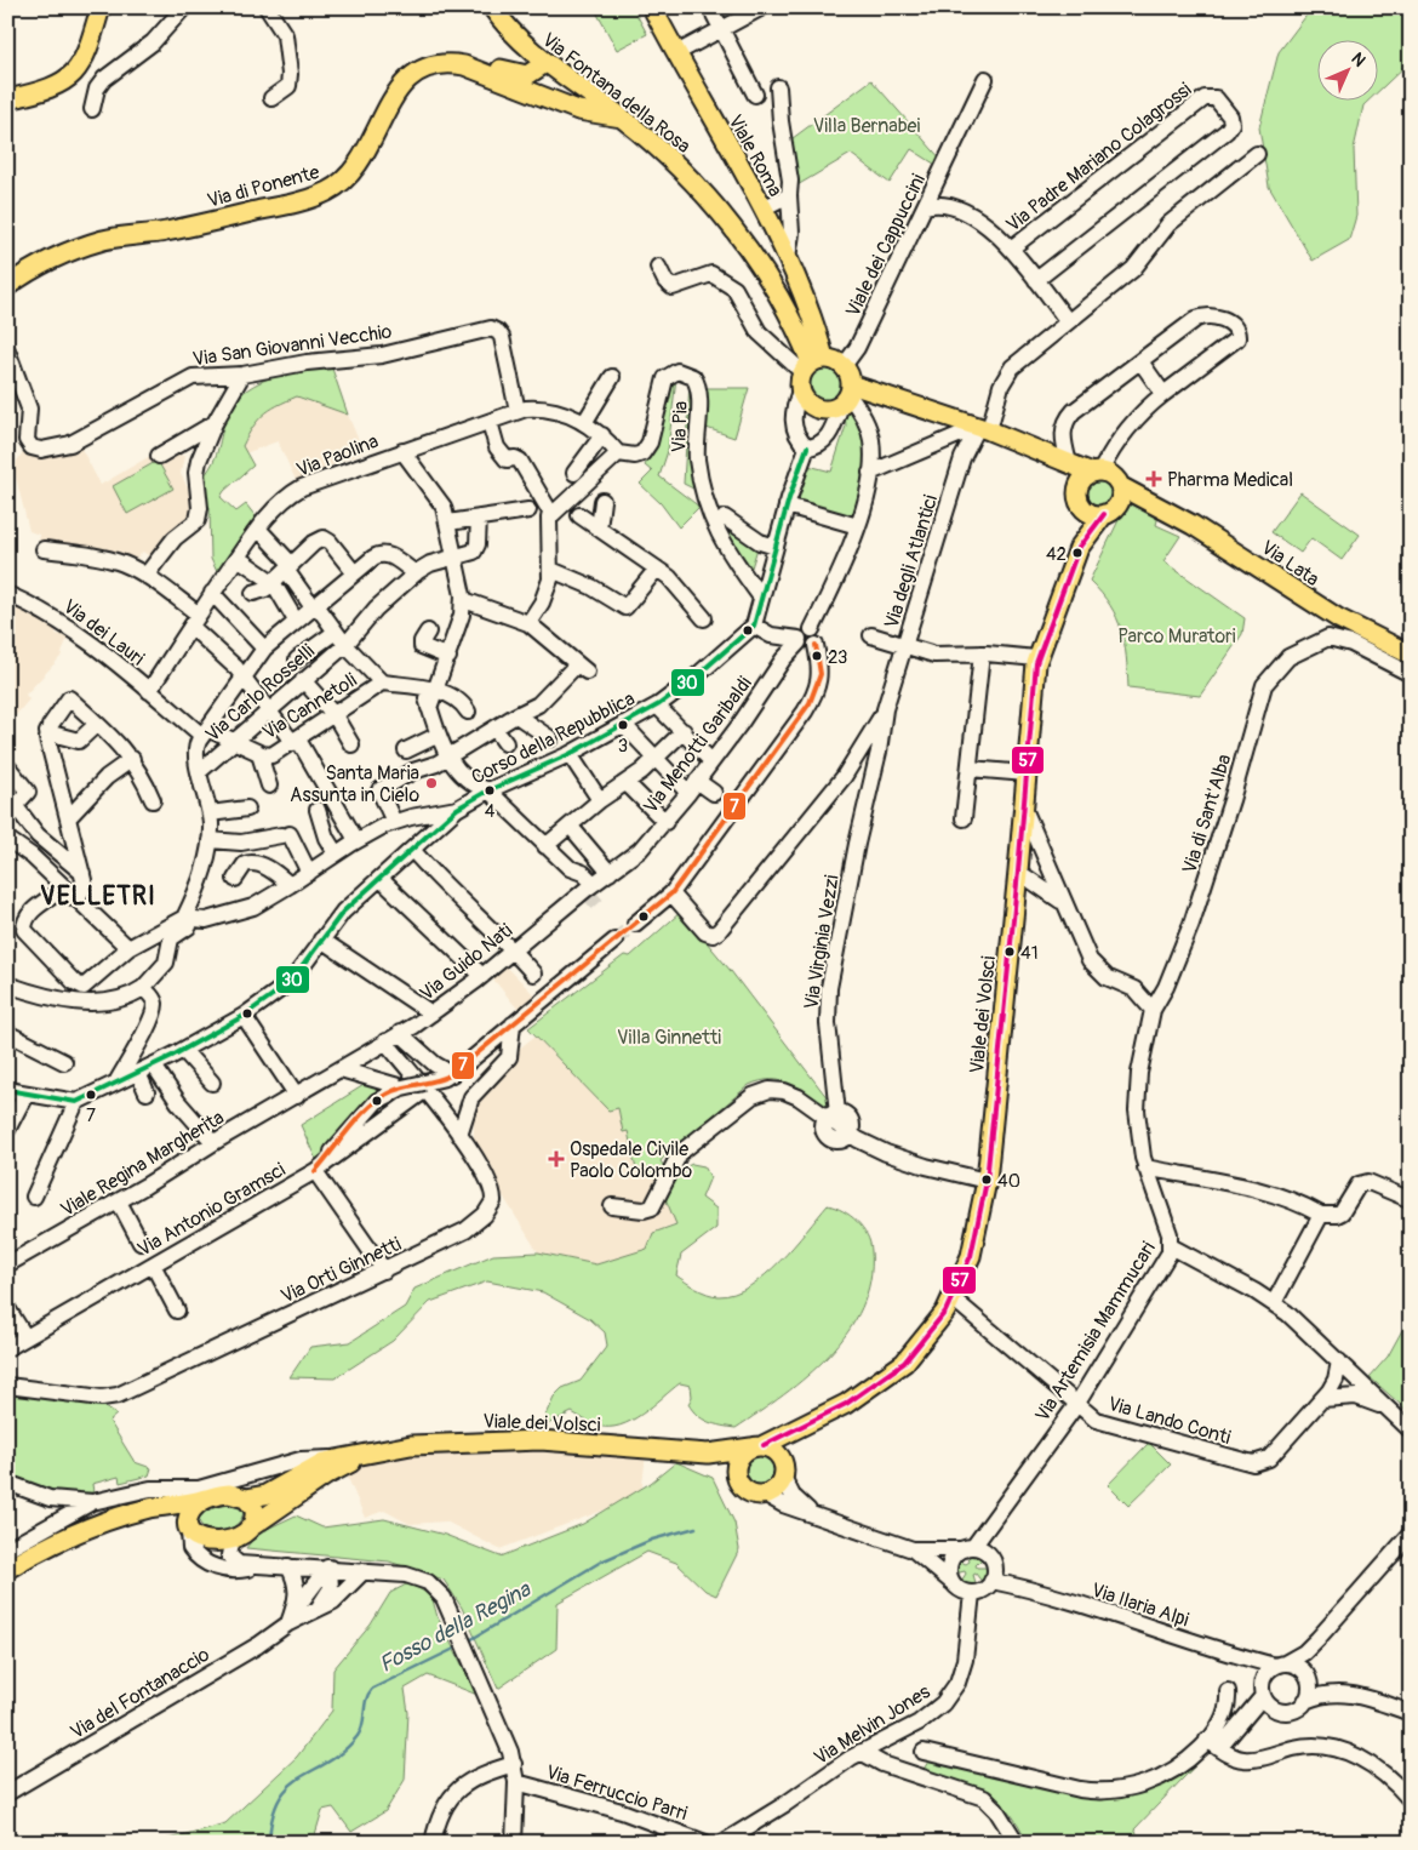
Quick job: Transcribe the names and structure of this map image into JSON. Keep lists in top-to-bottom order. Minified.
{"streets":{"main road":["Via Fontana della Rosa","Viale Roma","Via di Ponente","Via Lata","Viale dei Volsci"],"street":["Via Padre Mariano Colagrossi","Viale dei Cappuccini","Via San Giovanni Vecchio","Via Pia","Via Paolina","Via degli Atlantici","Via dei Lauri","Via Carlo Rosselli","Via Cannetoli","Corso della Repubblica","Via Menotti Garibaldi","Via di Sant'Alba","Via Virginia Vezzi","Via Guido Nati","Viale Regina Margherita","Via Antonio Gramsci","Via Orti Ginnetti","Via Artemisia Mammucari","Via Lando Conti","Via Ilaria Alpi","Via del Fontanaccio","Via Melvin Jones","Via Ferruccio Parri"]},"crossings":[["Via Fontana della Rosa","Viale Roma"],["Via Fontana della Rosa","Via di Ponente"],["Via Fontana della Rosa","Viale dei Cappuccini"],["Viale Roma","Viale dei Cappuccini"],["Via San Giovanni Vecchio","Via Paolina"],["Via Pia","Via Paolina"],["Via Paolina","Via dei Lauri"],["Via degli Atlantici","Via Virginia Vezzi"],["Via Lata","Viale dei Volsci"],["Via dei Lauri","Via Cannetoli"],["Via Carlo Rosselli","Via Cannetoli"],["Via Menotti Garibaldi","Via Guido Nati"],["Via di Sant'Alba","Via Artemisia Mammucari"],["Via Guido Nati","Viale Regina Margherita"],["Via Guido Nati","Via Orti Ginnetti"],["Viale dei Volsci","Via Lando Conti"],["Via Antonio Gramsci","Via Orti Ginnetti"],["Via Artemisia Mammucari","Via Lando Conti"],["Via Artemisia Mammucari","Via Ilaria Alpi"],["Via Artemisia Mammucari","Via Melvin Jones"],["Via Ilaria Alpi","Via Melvin Jones"]],"districts":["VELLETRI"],"water":["Fosso della Regina"],"parks":["Villa Bernabei","Parco Muratori","Villa Ginnetti"],"places":{"health":["Pharma Medical","Ospedale Civile Paolo Colombo"],"other":["42","23","3","Santa Maria Assunta in Cielo","4","41","7","40"]},"lines":["transit line 30","transit line 57","transit line 7"],"north":"top right"}
